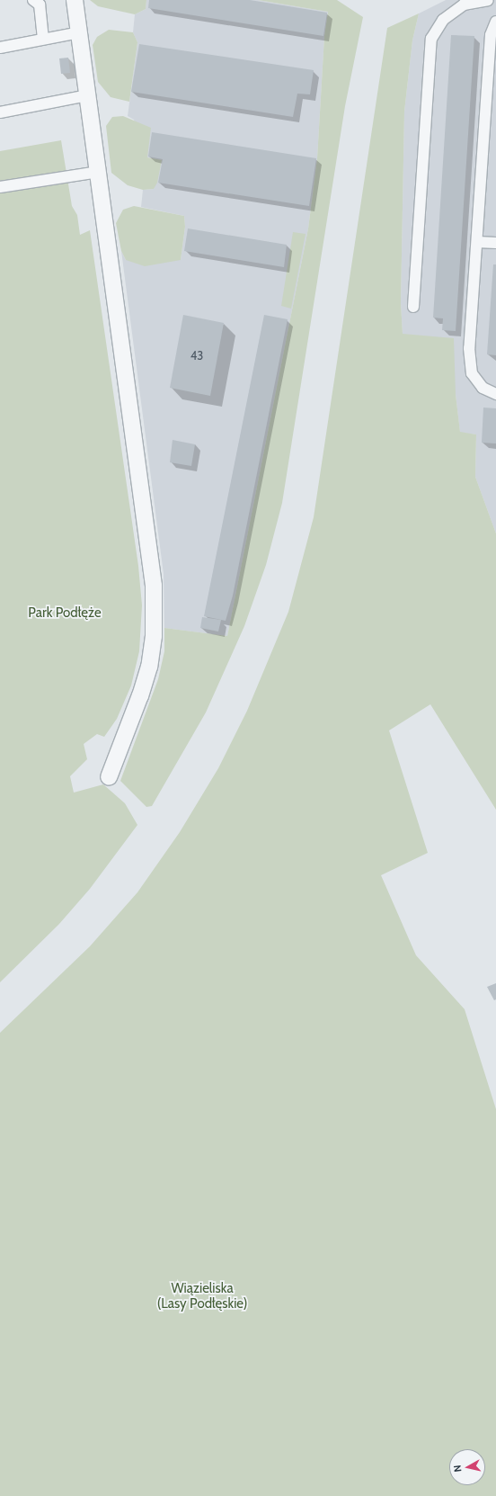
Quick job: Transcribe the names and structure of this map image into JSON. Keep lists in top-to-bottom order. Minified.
{"parks":["Park Podłęże","Wiązieliska (Lasy Podłęskie)"],"house_numbers":["43"],"north":"left"}
